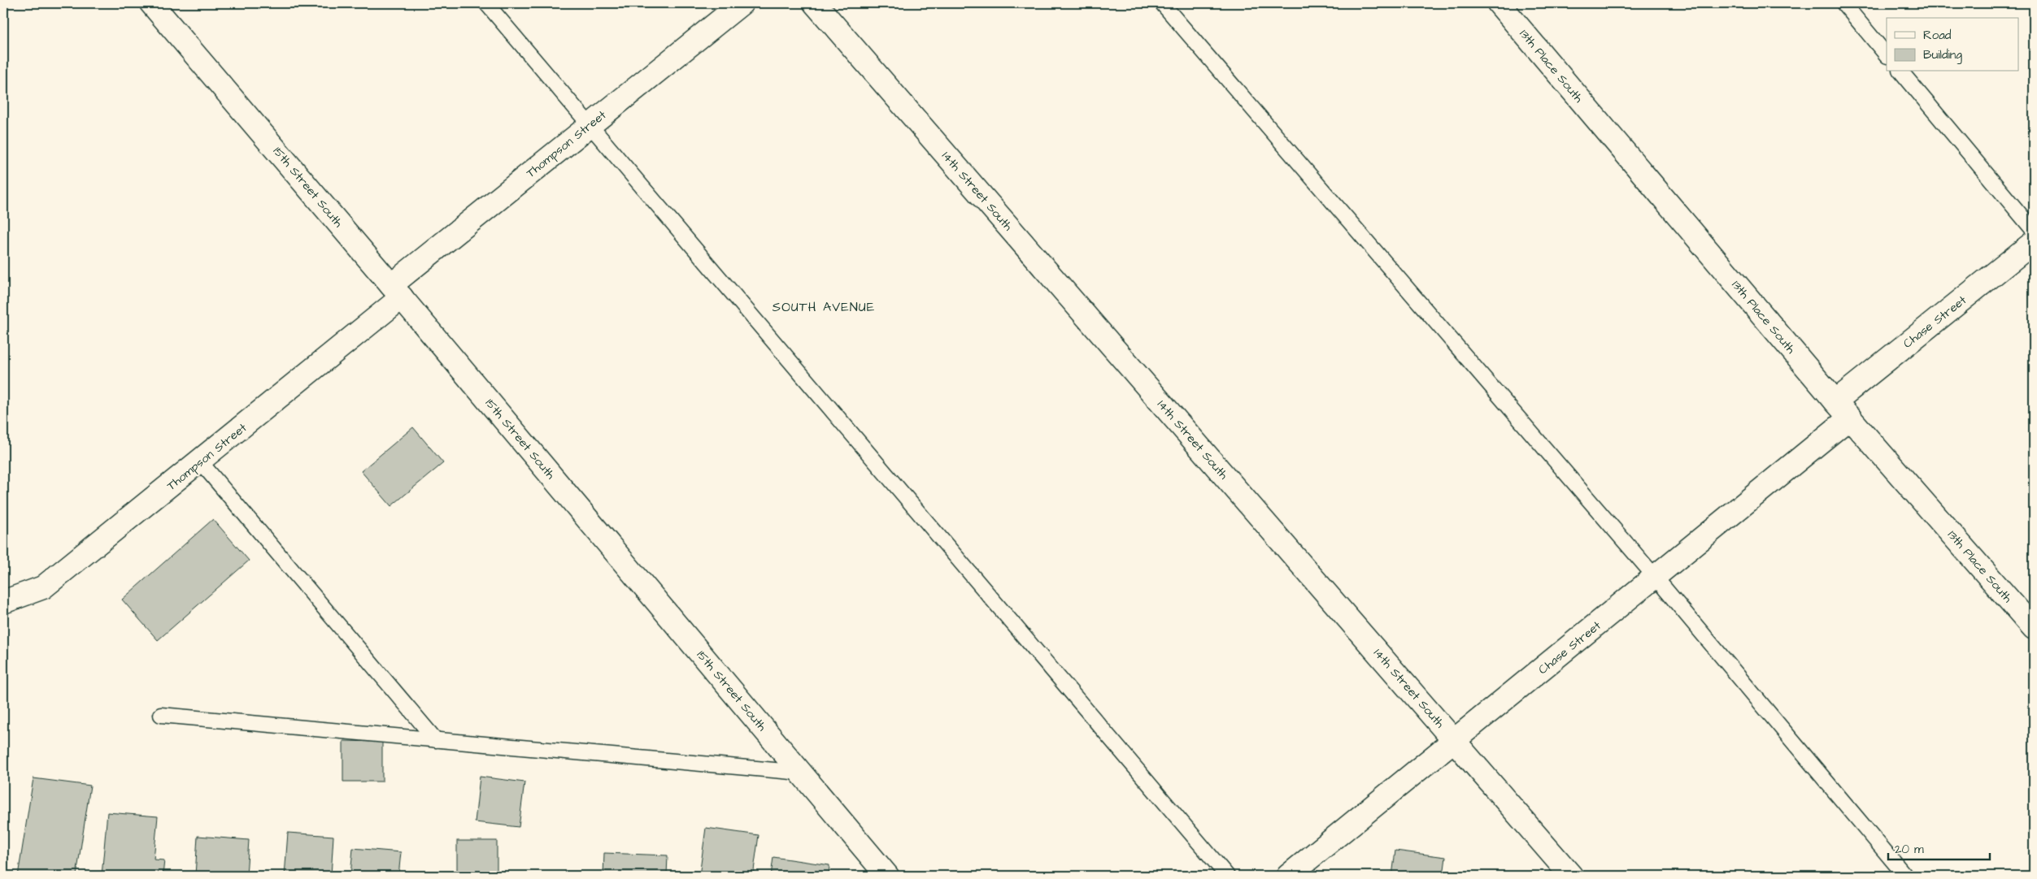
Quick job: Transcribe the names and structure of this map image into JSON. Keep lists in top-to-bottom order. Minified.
{"streets":{"street":["13th Place South","Thompson Street","15th Street South","14th Street South","Chase Street"]},"crossings":[["13th Place South","Chase Street"],["Thompson Street","15th Street South"],["14th Street South","Chase Street"]],"districts":["SOUTH AVENUE"],"legend":["Road","Building"],"scale_bar":"20 m"}
